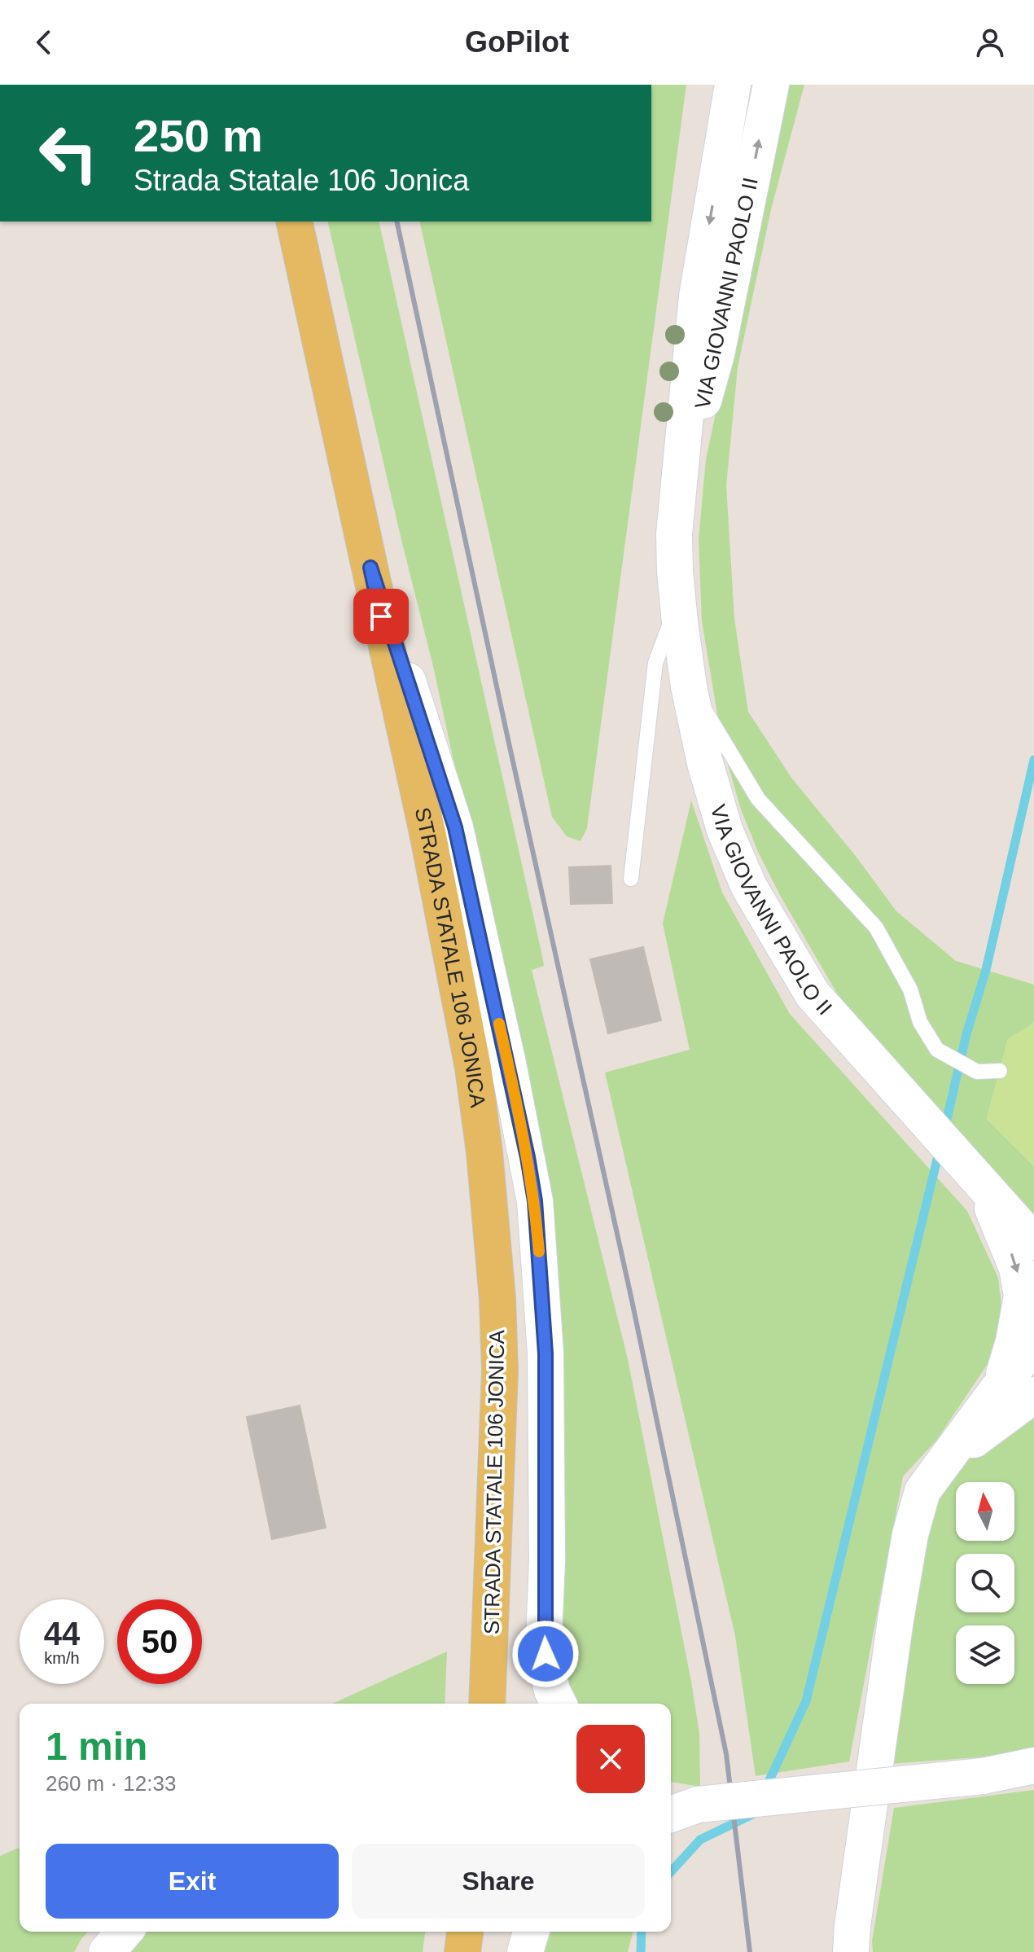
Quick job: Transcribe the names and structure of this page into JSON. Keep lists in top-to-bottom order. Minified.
{"streets":{"main road":["STRADA STATALE 106 JONICA"],"street":["VIA GIOVANNI PAOLO II"]},"north":"top","page":{"header":"GoPilot","turn":["250 m","Strada Statale 106 Jonica"],"speed":"44 km/h","limit":"50","heading":["1 min","260 m · 12:33"],"buttons":["Exit","Share"]}}
